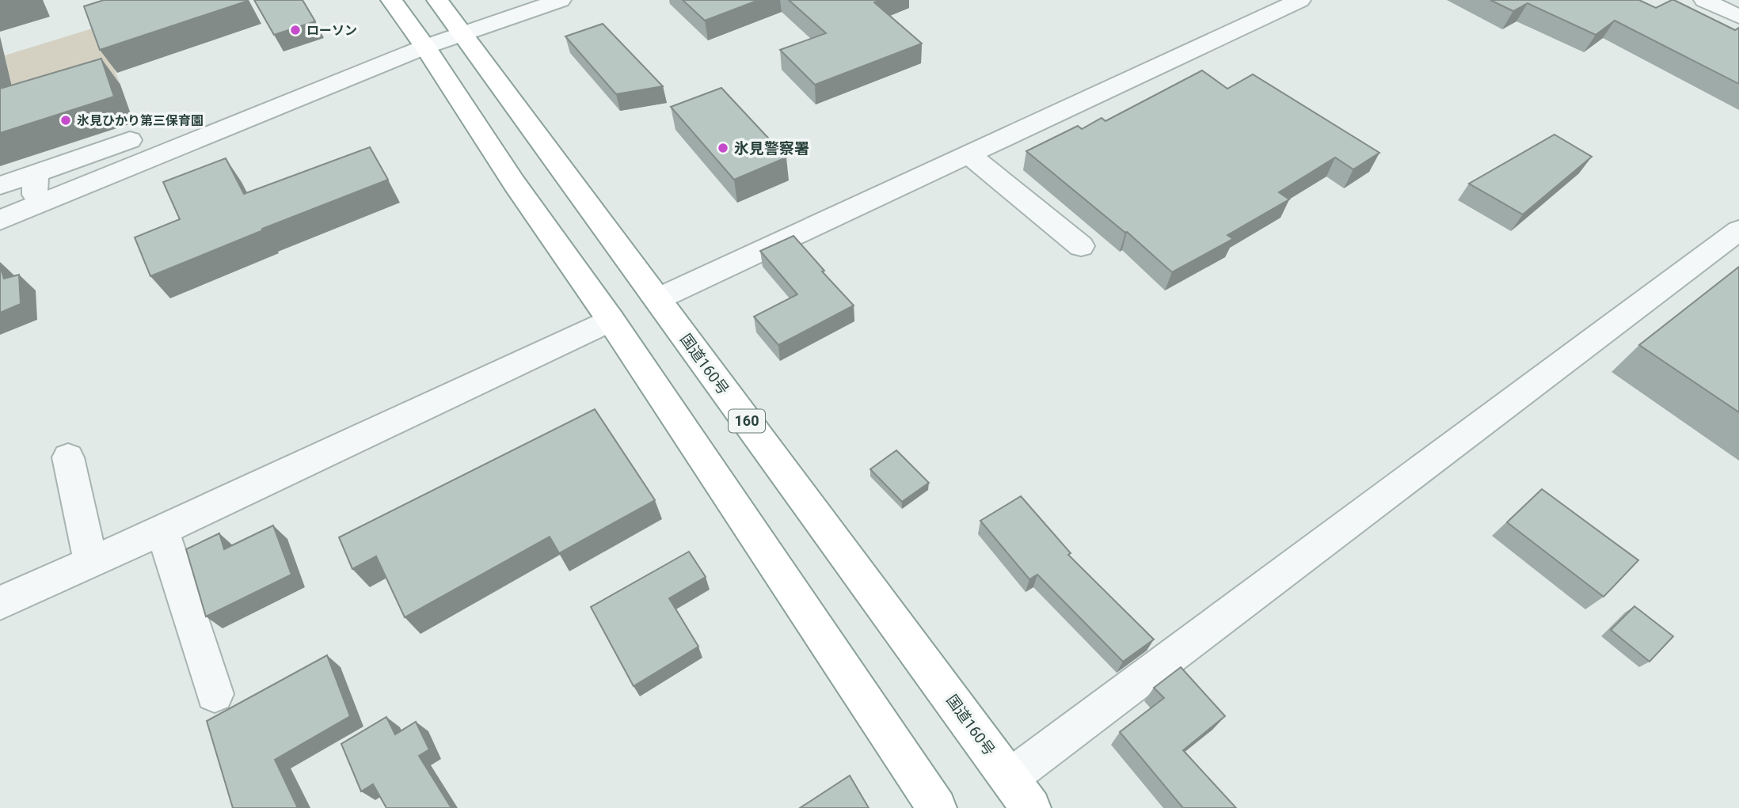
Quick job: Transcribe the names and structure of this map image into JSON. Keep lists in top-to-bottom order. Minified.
{"streets":{"highway":["国道160号","160"]},"places":["ローソン","氷見ひかり第三保育園","氷見警察署"]}
